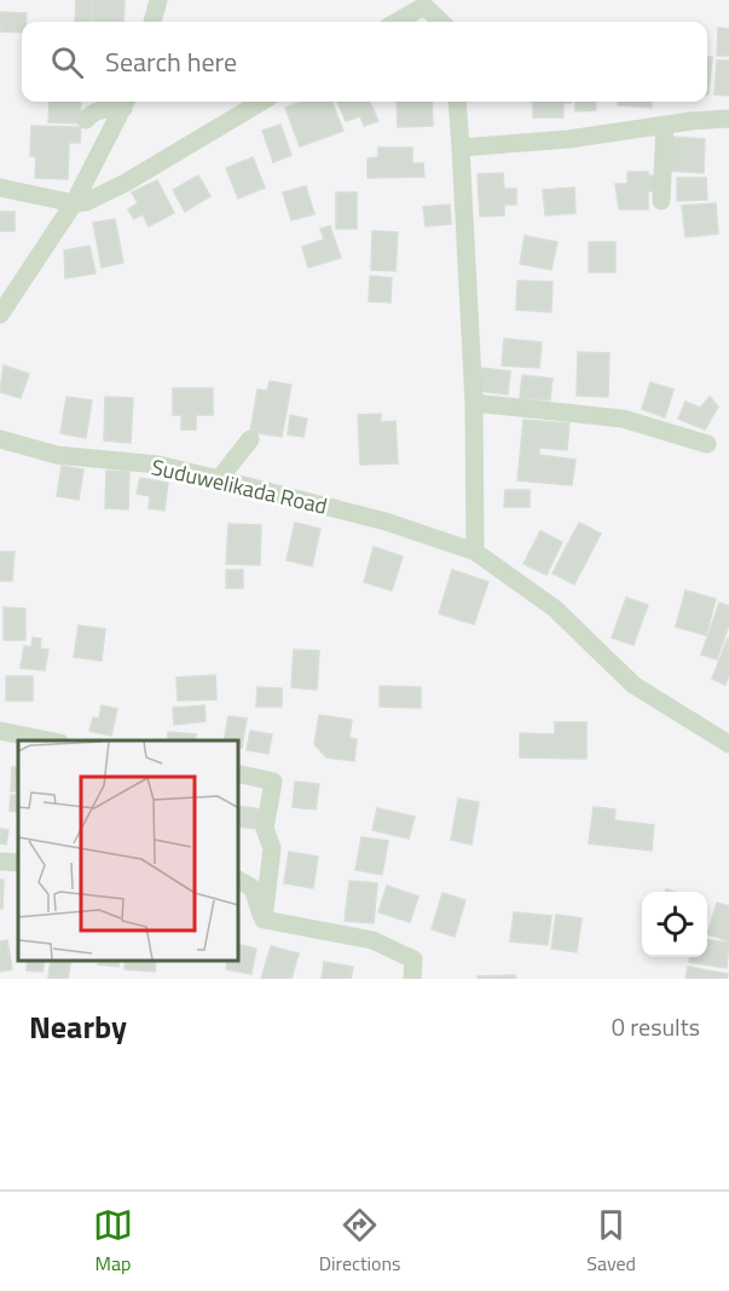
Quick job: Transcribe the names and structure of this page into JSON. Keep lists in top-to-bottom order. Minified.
{"streets":{"street":["Suduwelikada Road"]},"page":{"search":"Search here","heading":["Nearby","0 results"],"nav":["Map","Directions","Saved"]}}
